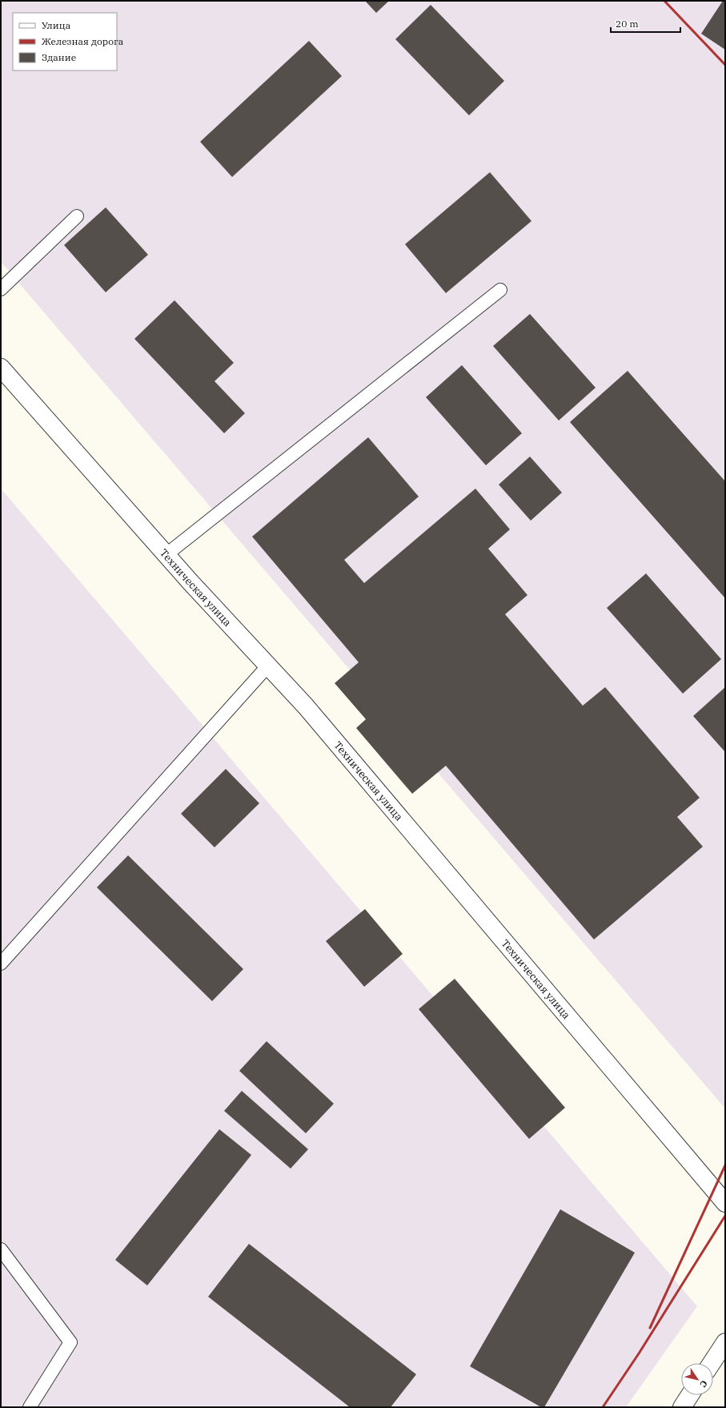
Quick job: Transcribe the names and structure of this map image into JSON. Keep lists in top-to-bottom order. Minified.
{"streets":{"street":["Техническая улица"]},"legend":["Улица","Железная дорога","Здание"],"scale_bar":"20 m","north":"bottom right"}
